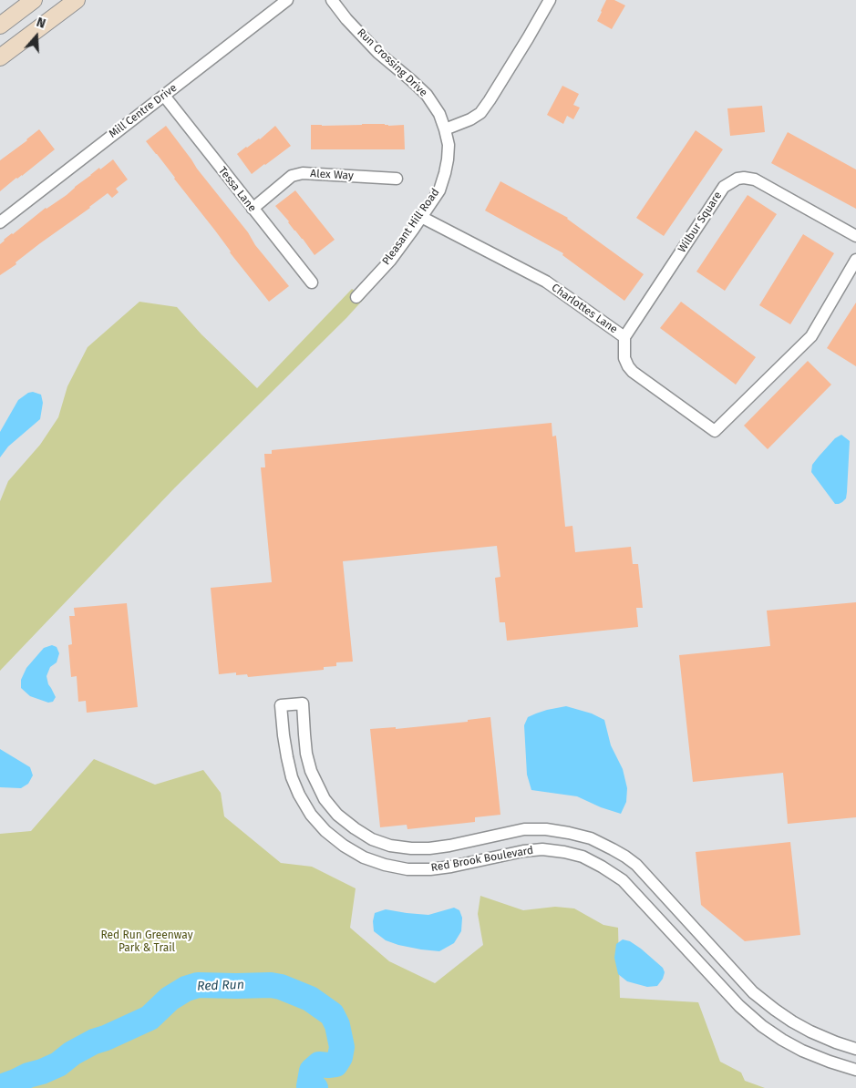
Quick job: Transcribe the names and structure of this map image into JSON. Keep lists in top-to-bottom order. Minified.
{"streets":{"street":["Run Crossing Drive","Mill Centre Drive","Alex Way","Tessa Lane","Wilbur Square","Pleasant Hill Road","Charlottes Lane","Red Brook Boulevard"]},"crossings":[["Run Crossing Drive","Pleasant Hill Road"],["Mill Centre Drive","Tessa Lane"],["Alex Way","Tessa Lane"],["Wilbur Square","Charlottes Lane"],["Pleasant Hill Road","Charlottes Lane"]],"water":["Red Run"],"parks":["Red Run Greenway Park & Trail"],"north":"top"}
